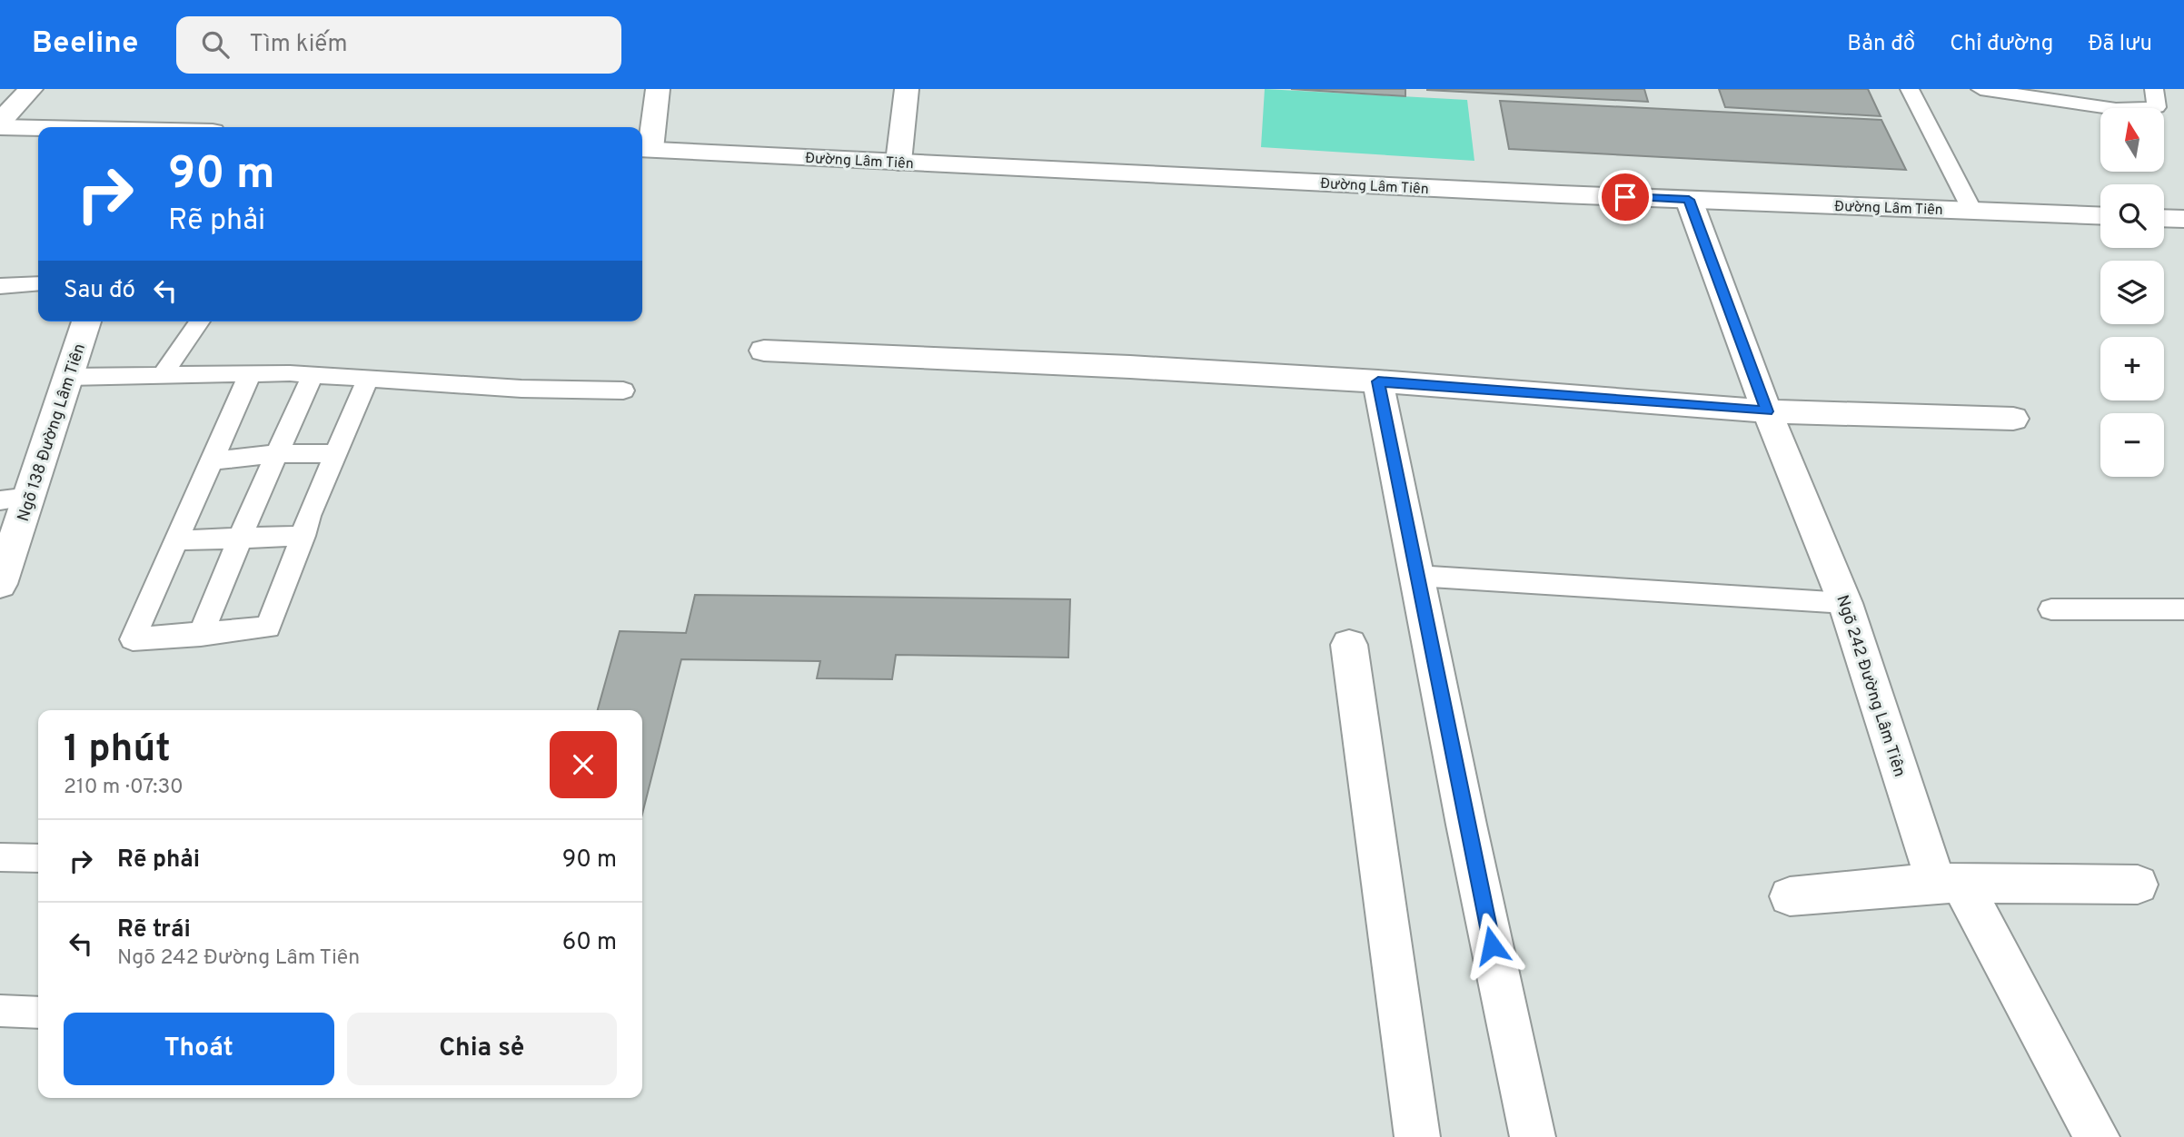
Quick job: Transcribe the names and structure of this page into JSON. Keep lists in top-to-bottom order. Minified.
{"streets":{"street":["Đường Lâm Tiên","Ngõ 138 Đường Lâm Tiên","Ngõ 242 Đường Lâm Tiên"]},"crossings":[["Đường Lâm Tiên","Ngõ 242 Đường Lâm Tiên"]],"north":"top","page":{"header":"Beeline","search":"Tìm kiếm","nav":["Bản đồ","Chỉ đường","Đã lưu"],"map_buttons":["+","−"],"turn":["90 m","Rẽ phải"],"then":"Sau đó","heading":["1 phút","210 m · 07:30"],"list":[{"name":"Rẽ phải","value":"90 m"},{"name":"Rẽ trái","note":"Ngõ 242 Đường Lâm Tiên","value":"60 m"}],"buttons":["Thoát","Chia sẻ"]}}
